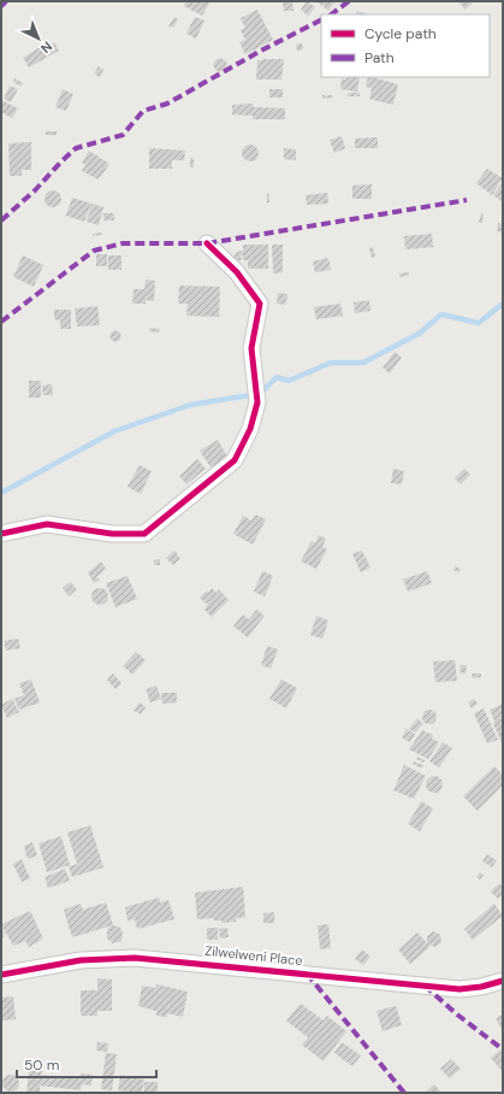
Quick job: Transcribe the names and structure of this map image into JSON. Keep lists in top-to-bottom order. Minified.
{"streets":{"street":["Zilwelweni Place"]},"legend":["Cycle path","Path"],"scale_bar":"50 m","north":"bottom right"}
